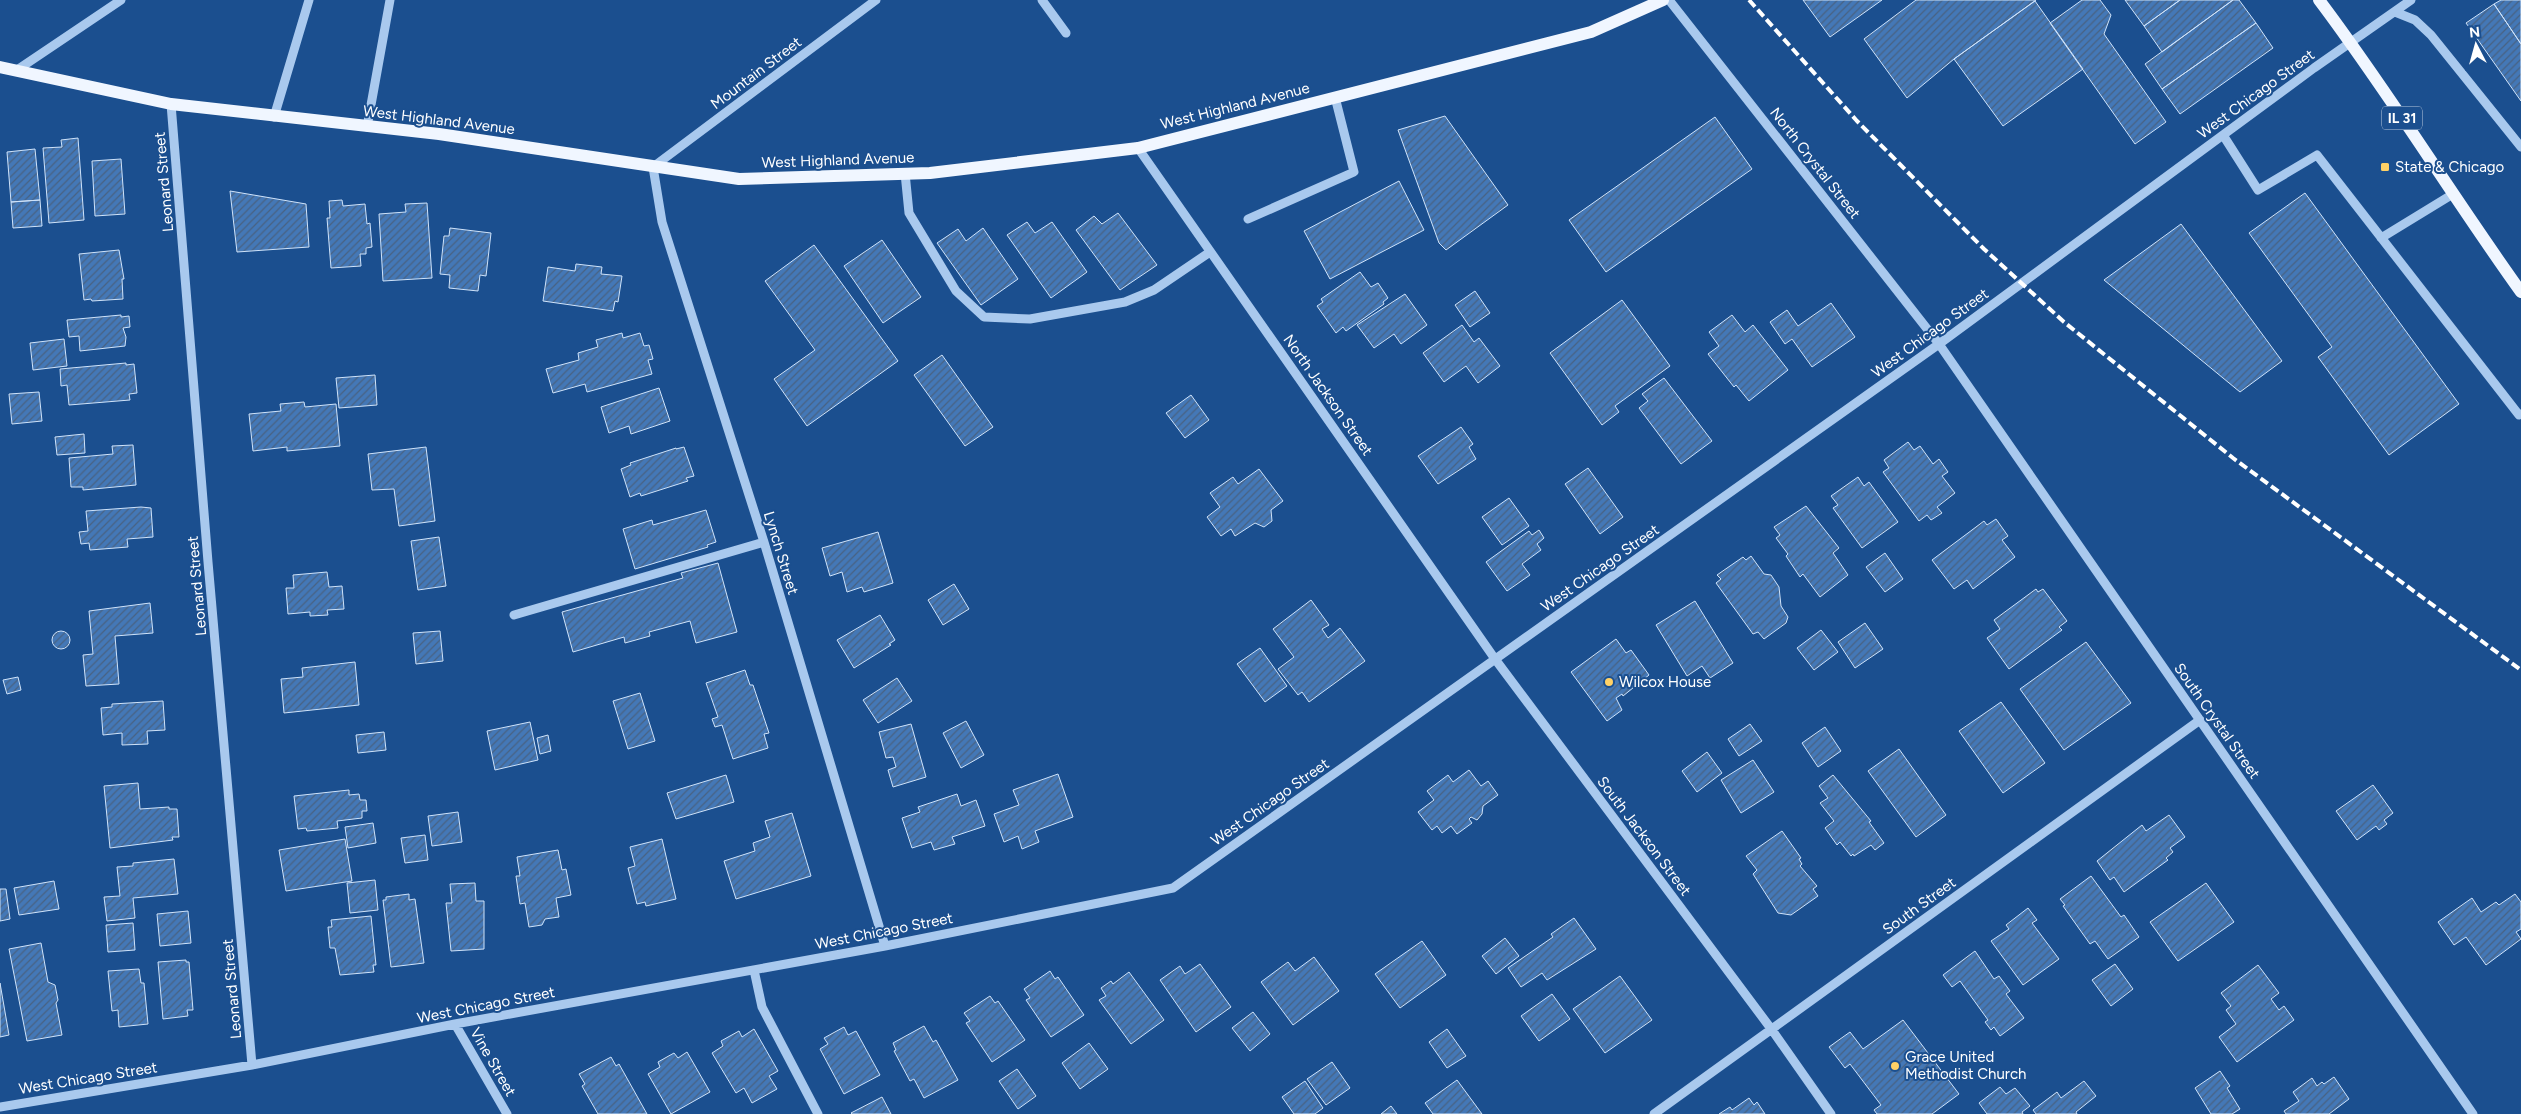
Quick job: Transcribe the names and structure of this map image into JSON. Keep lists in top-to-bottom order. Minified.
{"streets":{"main road":["West Highland Avenue","IL 31"],"street":["Mountain Street","West Chicago Street","North Crystal Street","Leonard Street","North Jackson Street","Lynch Street","South Crystal Street","South Jackson Street","South Street","Vine Street"]},"crossings":[["Mountain Street","West Highland Avenue"],["Mountain Street","Lynch Street"],["West Chicago Street","IL 31"],["West Chicago Street","North Crystal Street"],["West Chicago Street","Leonard Street"],["West Chicago Street","North Jackson Street"],["West Chicago Street","Lynch Street"],["West Chicago Street","South Crystal Street"],["West Chicago Street","South Jackson Street"],["West Chicago Street","Vine Street"],["West Highland Avenue","Leonard Street"],["West Highland Avenue","North Jackson Street"],["West Highland Avenue","Lynch Street"],["North Crystal Street","South Crystal Street"],["North Jackson Street","South Jackson Street"],["South Crystal Street","South Street"],["South Jackson Street","South Street"]],"places":{"transit":["State & Chicago"],"other":["Wilcox House","Grace United Methodist Church"]},"north":"top"}
